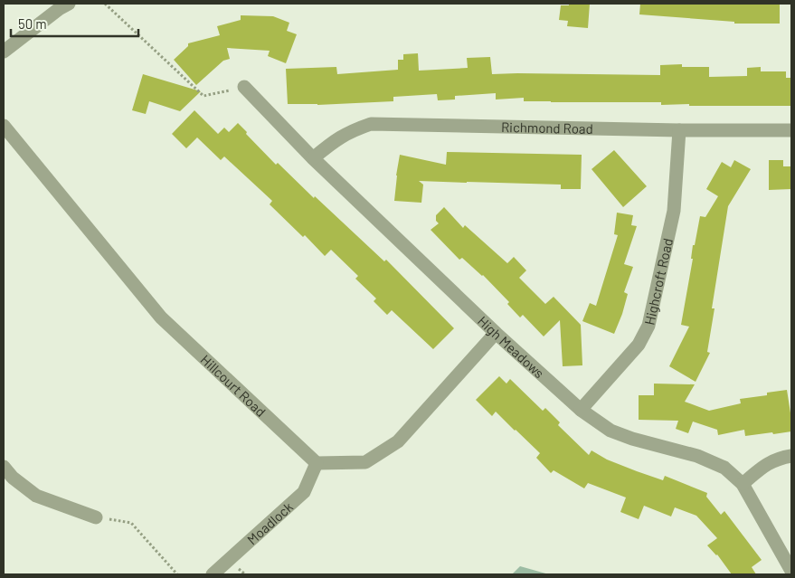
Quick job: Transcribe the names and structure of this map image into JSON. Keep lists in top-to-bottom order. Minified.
{"streets":{"street":["Richmond Road","Highcroft Road","High Meadows","Hillcourt Road","Moadlock"]},"crossings":[["Richmond Road","Highcroft Road"],["Richmond Road","High Meadows"],["Highcroft Road","High Meadows"],["Hillcourt Road","Moadlock"]],"scale_bar":"50 m"}
